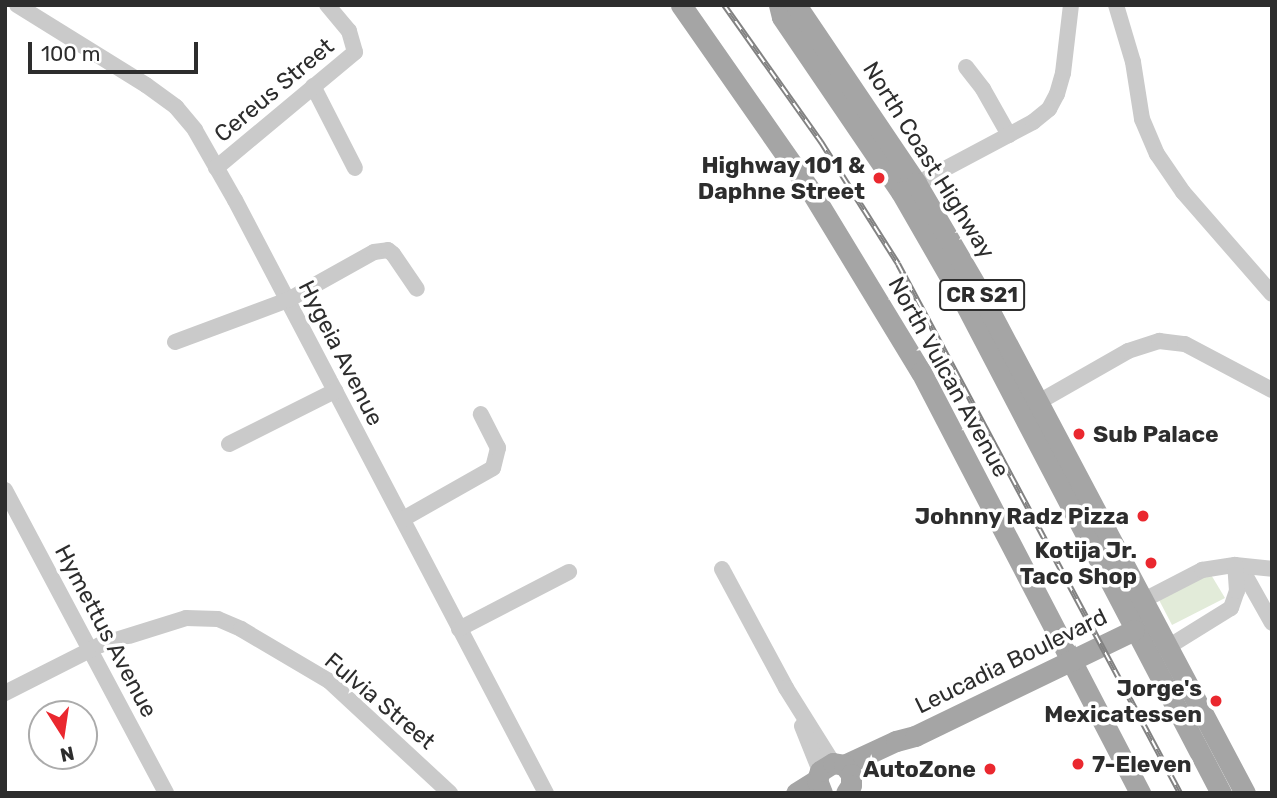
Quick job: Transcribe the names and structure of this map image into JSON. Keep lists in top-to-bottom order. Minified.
{"streets":{"main road":["North Coast Highway","CR S21","North Vulcan Avenue","Leucadia Boulevard"],"street":["Cereus Street","Hygeia Avenue","Hymettus Avenue","Fulvia Street"]},"crossings":[["Cereus Street","Hygeia Avenue"],["North Coast Highway","Leucadia Boulevard"],["North Vulcan Avenue","Leucadia Boulevard"],["Hymettus Avenue","Fulvia Street"]],"places":["Highway 101 & Daphne Street","Sub Palace","Johnny Radz Pizza","Kotija Jr. Taco Shop","Jorge's Mexicatessen","7-Eleven","AutoZone"],"scale_bar":"100 m","north":"bottom"}
